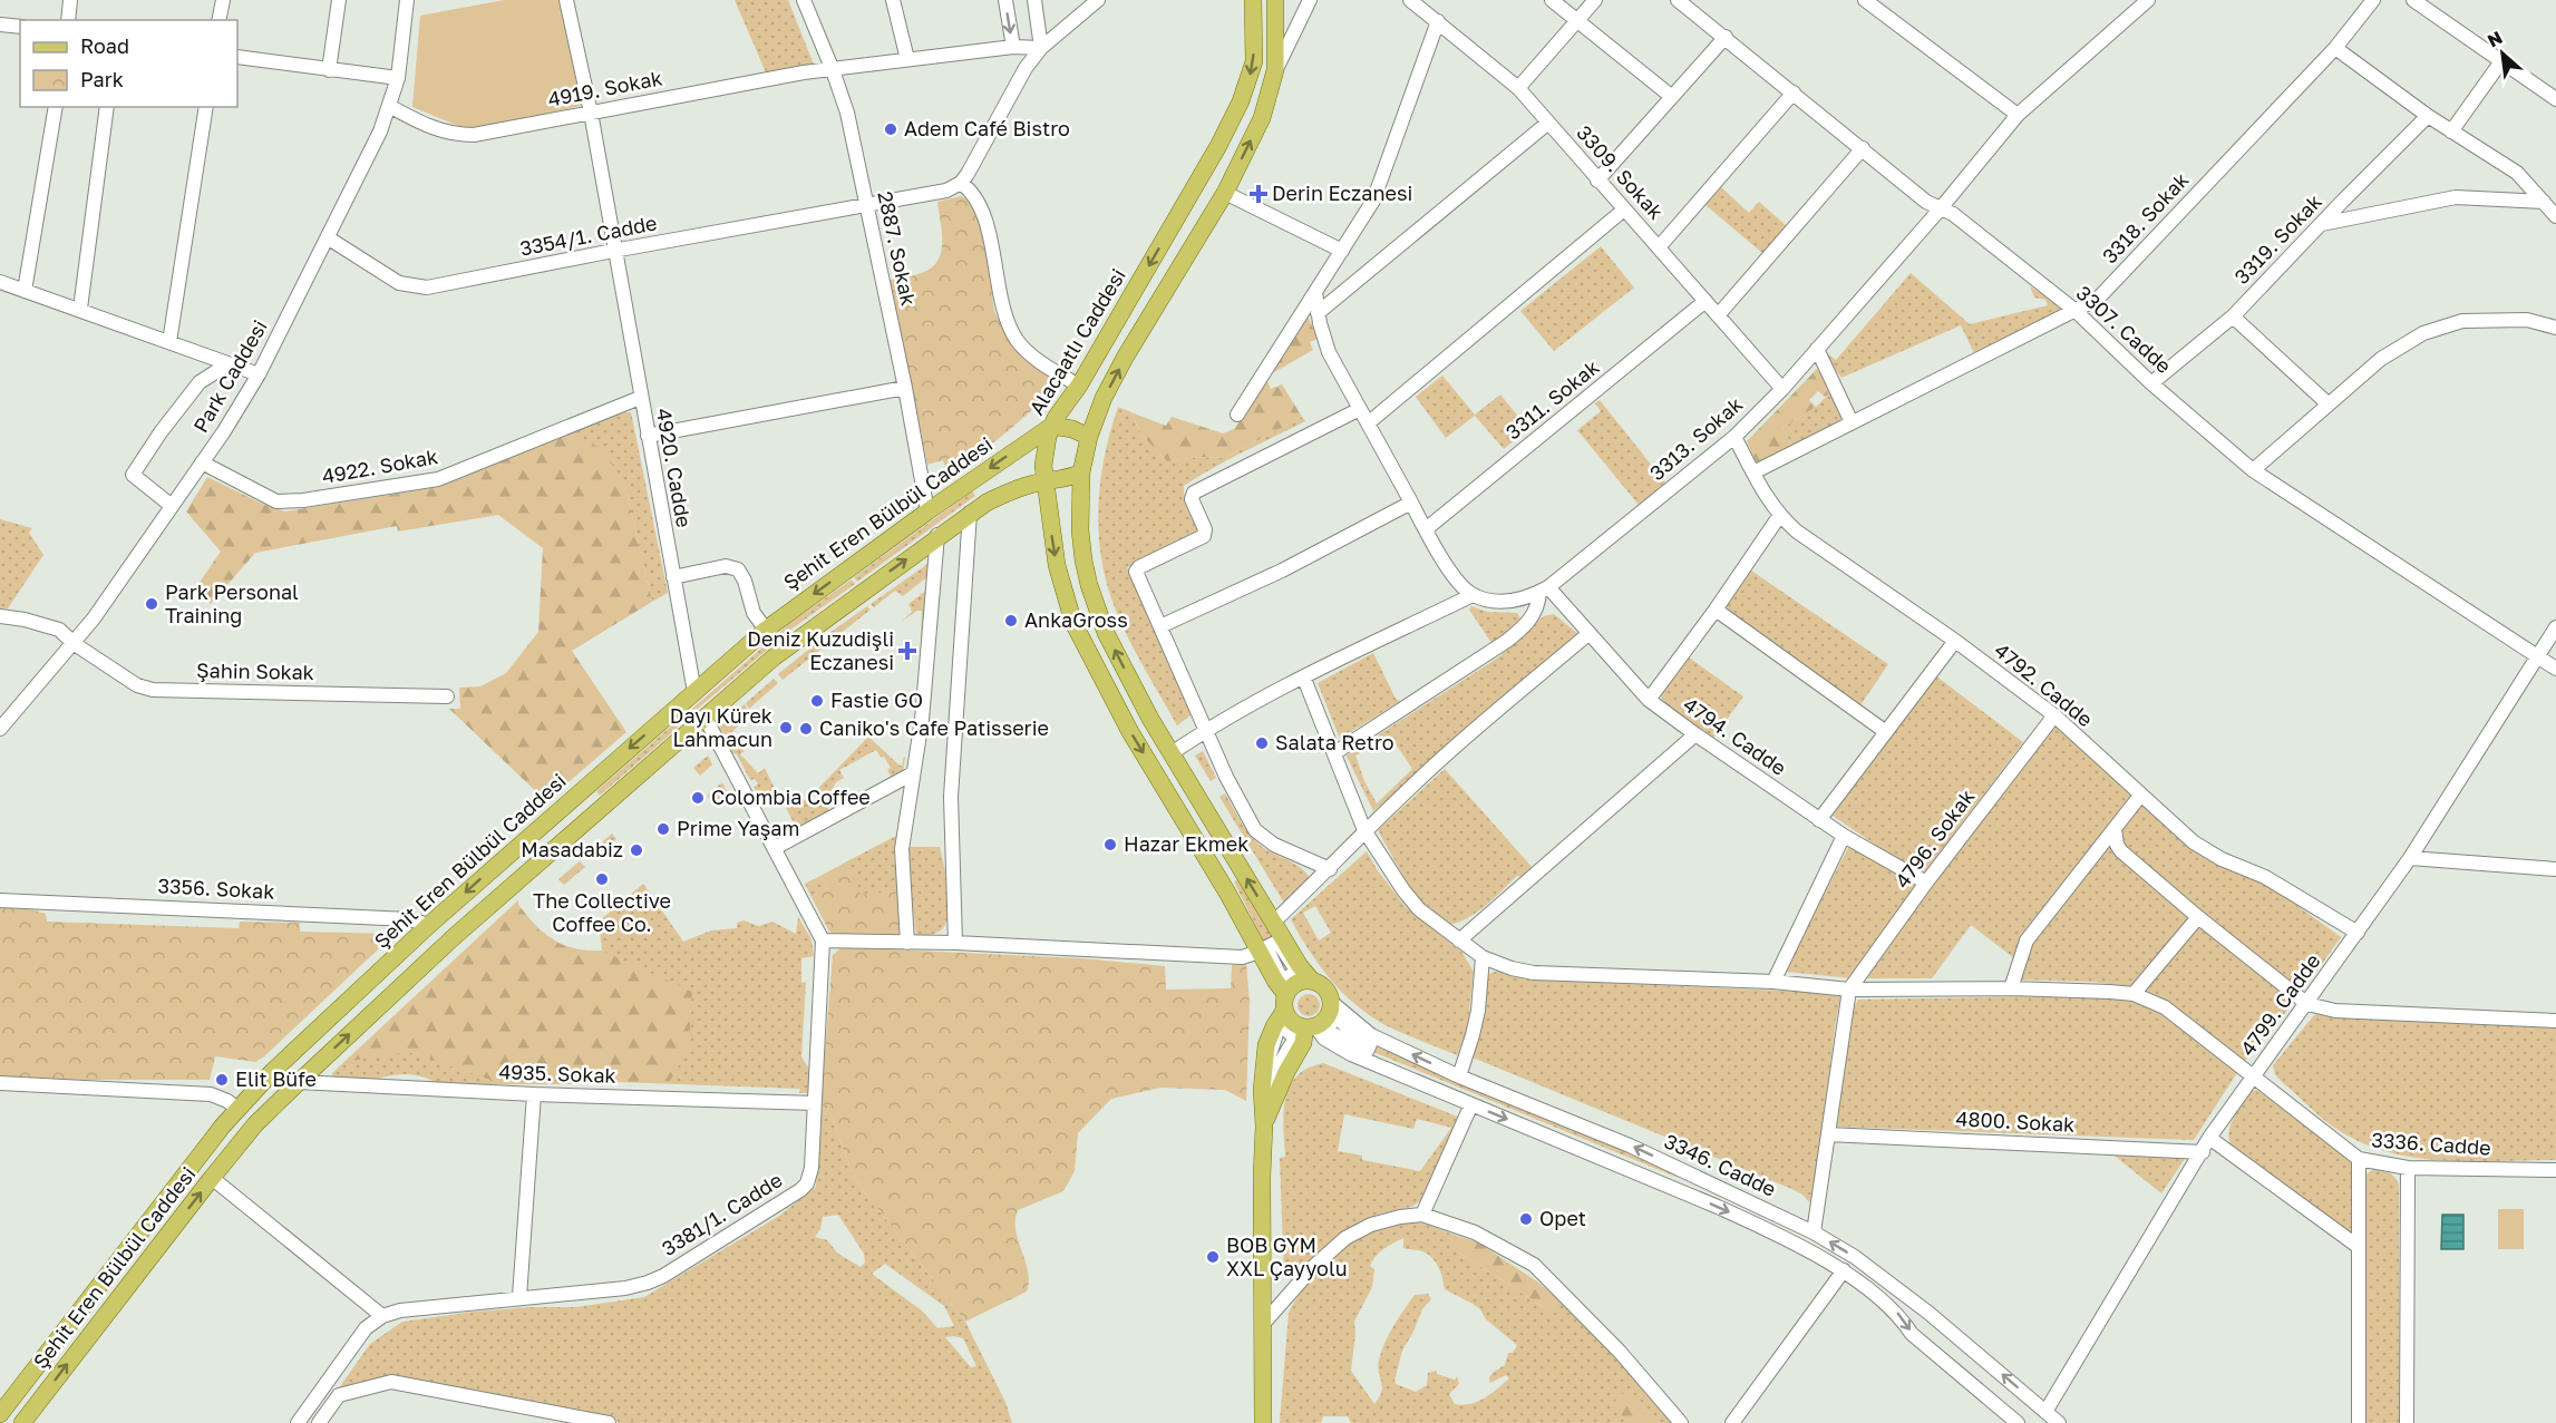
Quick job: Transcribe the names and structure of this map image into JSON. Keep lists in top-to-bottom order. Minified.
{"streets":{"main road":["Alacaatlı Caddesi","Şehit Eren Bülbül Caddesi"],"street":["4919. Sokak","3309. Sokak","3318. Sokak","3354/1. Cadde","3319. Sokak","2887. Sokak","3307. Cadde","Park Caddesi","3311. Sokak","3313. Sokak","4922. Sokak","4920. Cadde","Şahin Sokak","4792. Cadde","4794. Cadde","4796. Sokak","3356. Sokak","4799. Cadde","4935. Sokak","4800. Sokak","3336. Cadde","3346. Cadde","3381/1. Cadde"]},"crossings":[["4919. Sokak","2887. Sokak"],["4919. Sokak","Park Caddesi"],["4919. Sokak","4920. Cadde"],["3309. Sokak","3311. Sokak"],["3309. Sokak","3313. Sokak"],["3318. Sokak","3307. Cadde"],["3318. Sokak","4792. Cadde"],["3354/1. Cadde","2887. Sokak"],["3354/1. Cadde","Park Caddesi"],["3354/1. Cadde","4920. Cadde"],["3319. Sokak","3307. Cadde"],["2887. Sokak","Şehit Eren Bülbül Caddesi"],["3307. Cadde","3313. Sokak"],["3307. Cadde","4799. Cadde"],["Alacaatlı Caddesi","Şehit Eren Bülbül Caddesi"],["Alacaatlı Caddesi","3346. Cadde"],["Park Caddesi","4922. Sokak"],["Park Caddesi","Şahin Sokak"],["3313. Sokak","4792. Cadde"],["3313. Sokak","4794. Cadde"],["4922. Sokak","4920. Cadde"],["4920. Cadde","Şehit Eren Bülbül Caddesi"],["Şehit Eren Bülbül Caddesi","3356. Sokak"],["Şehit Eren Bülbül Caddesi","4935. Sokak"],["4792. Cadde","4796. Sokak"],["4792. Cadde","4799. Cadde"],["4794. Cadde","4796. Sokak"],["4799. Cadde","4800. Sokak"],["4799. Cadde","3336. Cadde"],["4799. Cadde","3346. Cadde"],["4935. Sokak","3381/1. Cadde"]],"places":{"other":["Adem Café Bistro","Park Personal Training","AnkaGross","Fastie GO","Dayı Kürek Lahmacun","Caniko's Cafe Patisserie","Salata Retro","Colombia Coffee","Prime Yaşam","Hazar Ekmek","Masadabiz","The Collective Coffee Co.","Elit Büfe","Opet","BOB GYM XXL Çayyolu"],"health":["Derin Eczanesi","Deniz Kuzudişli Eczanesi"]},"legend":["Road","Park"],"north":"top left"}
